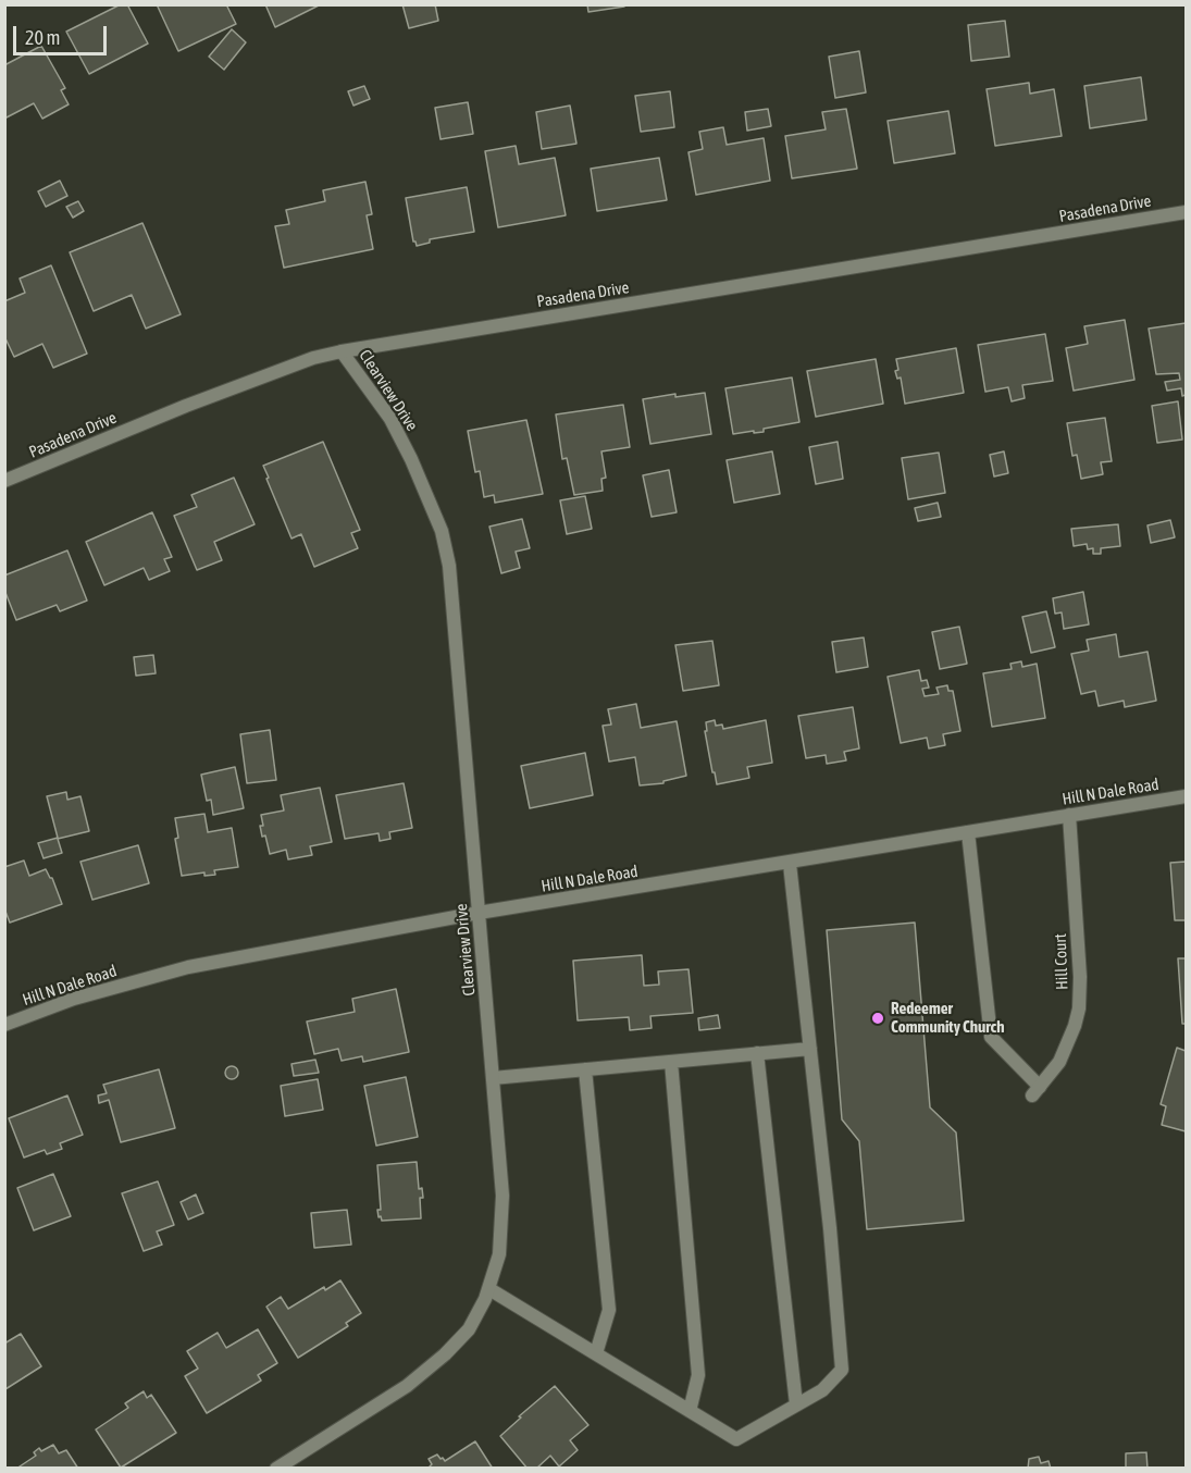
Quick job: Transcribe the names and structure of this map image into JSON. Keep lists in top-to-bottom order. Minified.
{"streets":{"street":["Pasadena Drive","Clearview Drive","Hill N Dale Road","Hill Court"]},"crossings":[["Pasadena Drive","Clearview Drive"],["Clearview Drive","Hill N Dale Road"],["Hill N Dale Road","Hill Court"]],"places":["Redeemer Community Church"],"scale_bar":"20 m"}
